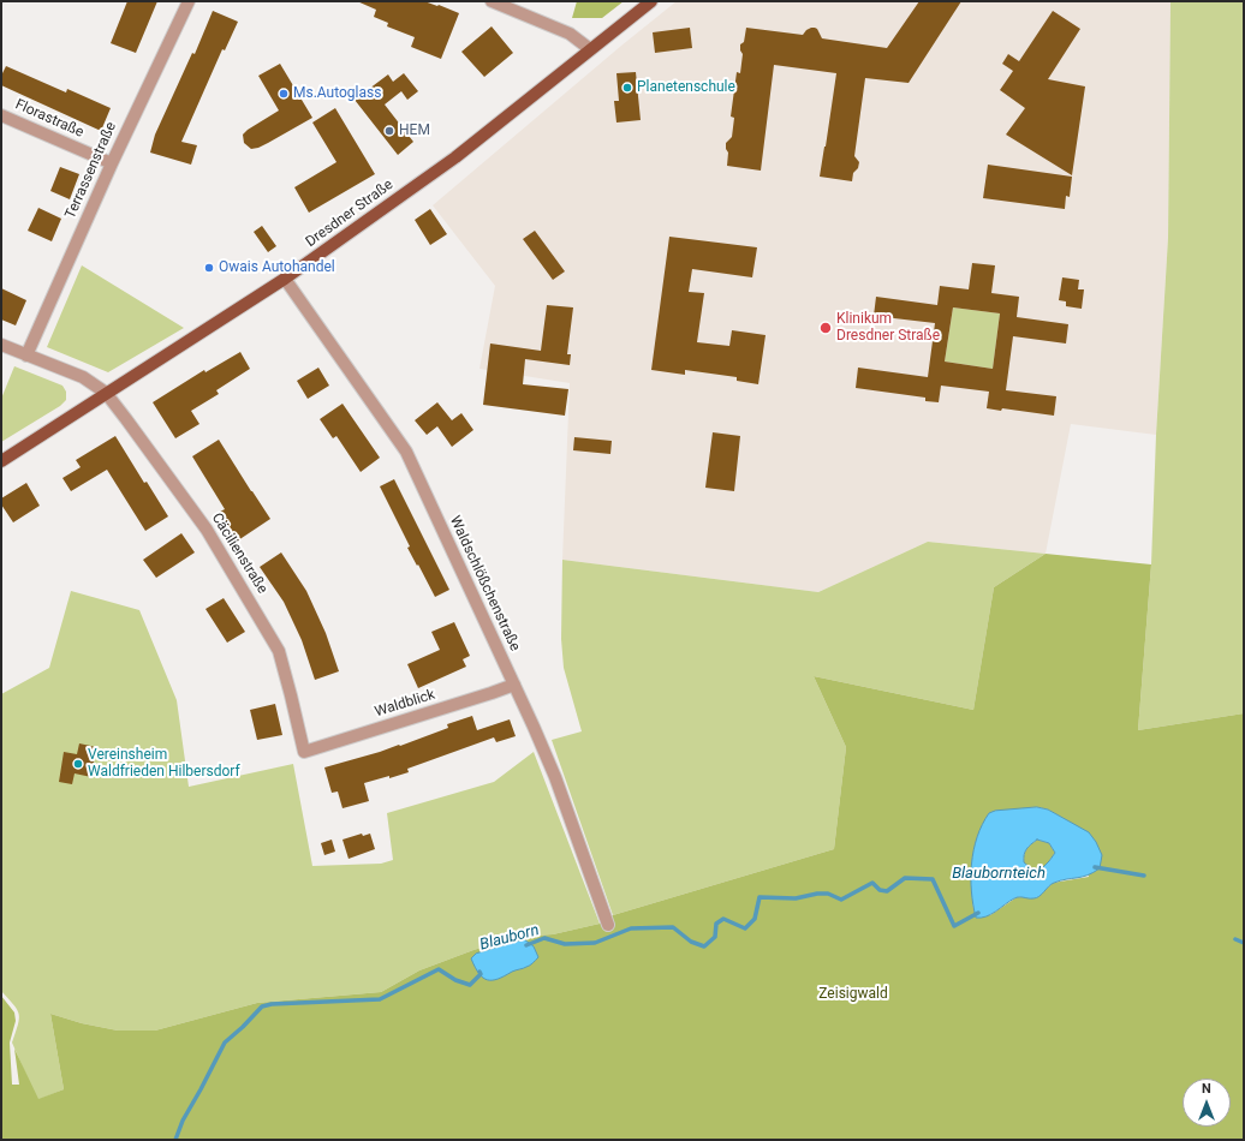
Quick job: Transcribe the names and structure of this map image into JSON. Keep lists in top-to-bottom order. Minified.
{"streets":{"main road":["Dresdner Straße"],"street":["Florastraße","Terrassenstraße","Cäcilienstraße","Waldschlößchenstraße","Waldblick"]},"crossings":[["Florastraße","Terrassenstraße"],["Terrassenstraße","Cäcilienstraße"],["Dresdner Straße","Cäcilienstraße"],["Dresdner Straße","Waldschlößchenstraße"],["Cäcilienstraße","Waldblick"],["Waldschlößchenstraße","Waldblick"]],"water":["Blaubornteich","Blauborn"],"parks":["Zeisigwald"],"places":["Planetenschule","Ms.Autoglass","HEM","Owais Autohandel","Klinikum Dresdner Straße","Vereinsheim Waldfrieden Hilbersdorf"],"north":"top"}
